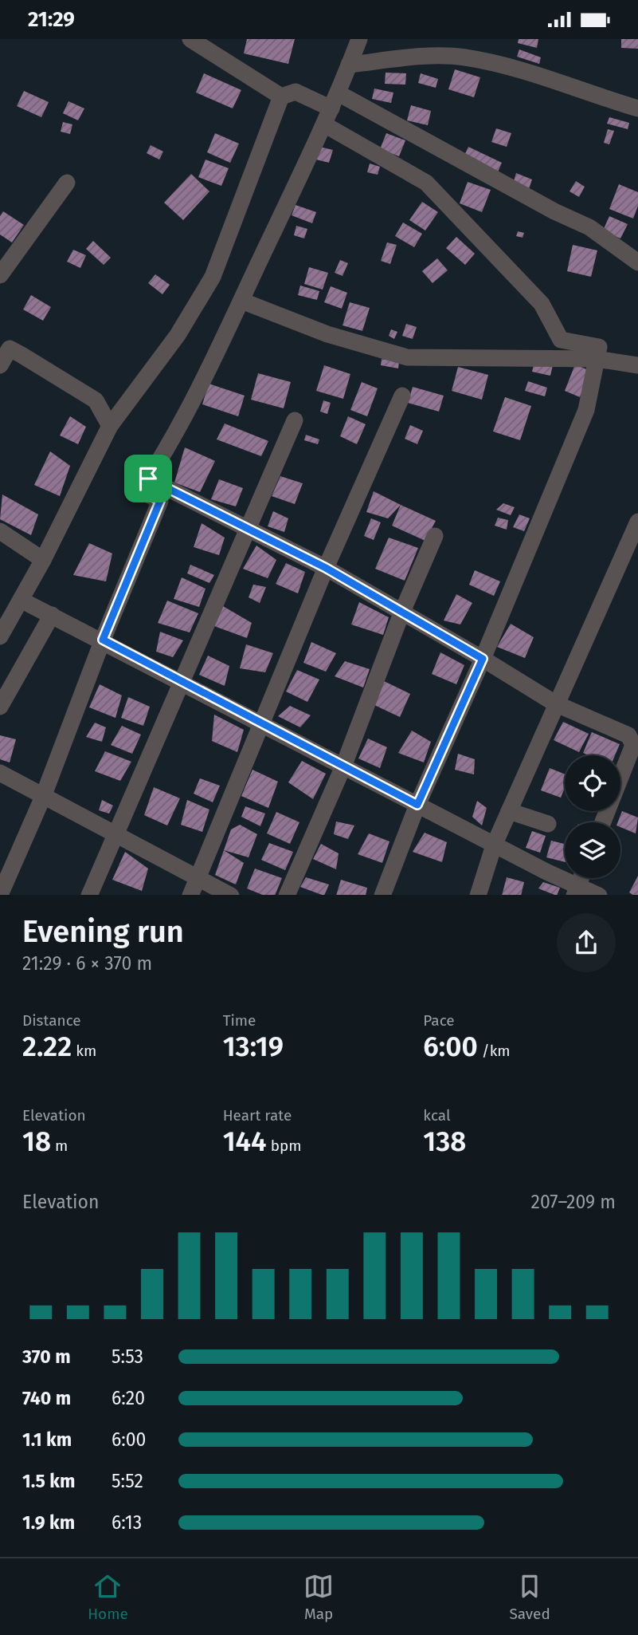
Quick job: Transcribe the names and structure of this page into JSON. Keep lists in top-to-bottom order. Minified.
{"page":{"status":"21:29","heading":["Evening run","21:29 · 6 × 370 m"],"stats":[["Distance","2.22 km"],["Time","13:19"],["Pace","6:00 /km"],["Elevation","18 m"],["Heart rate","144 bpm"],["kcal","138"]],"chart":["Elevation","207–209 m"],"list":[{"name":"370 m","note":"5:53"},{"name":"740 m","note":"6:20"},{"name":"1.1 km","note":"6:00"},{"name":"1.5 km","note":"5:52"},{"name":"1.9 km","note":"6:13"}],"tabs":["Home","Map","Saved"]}}
